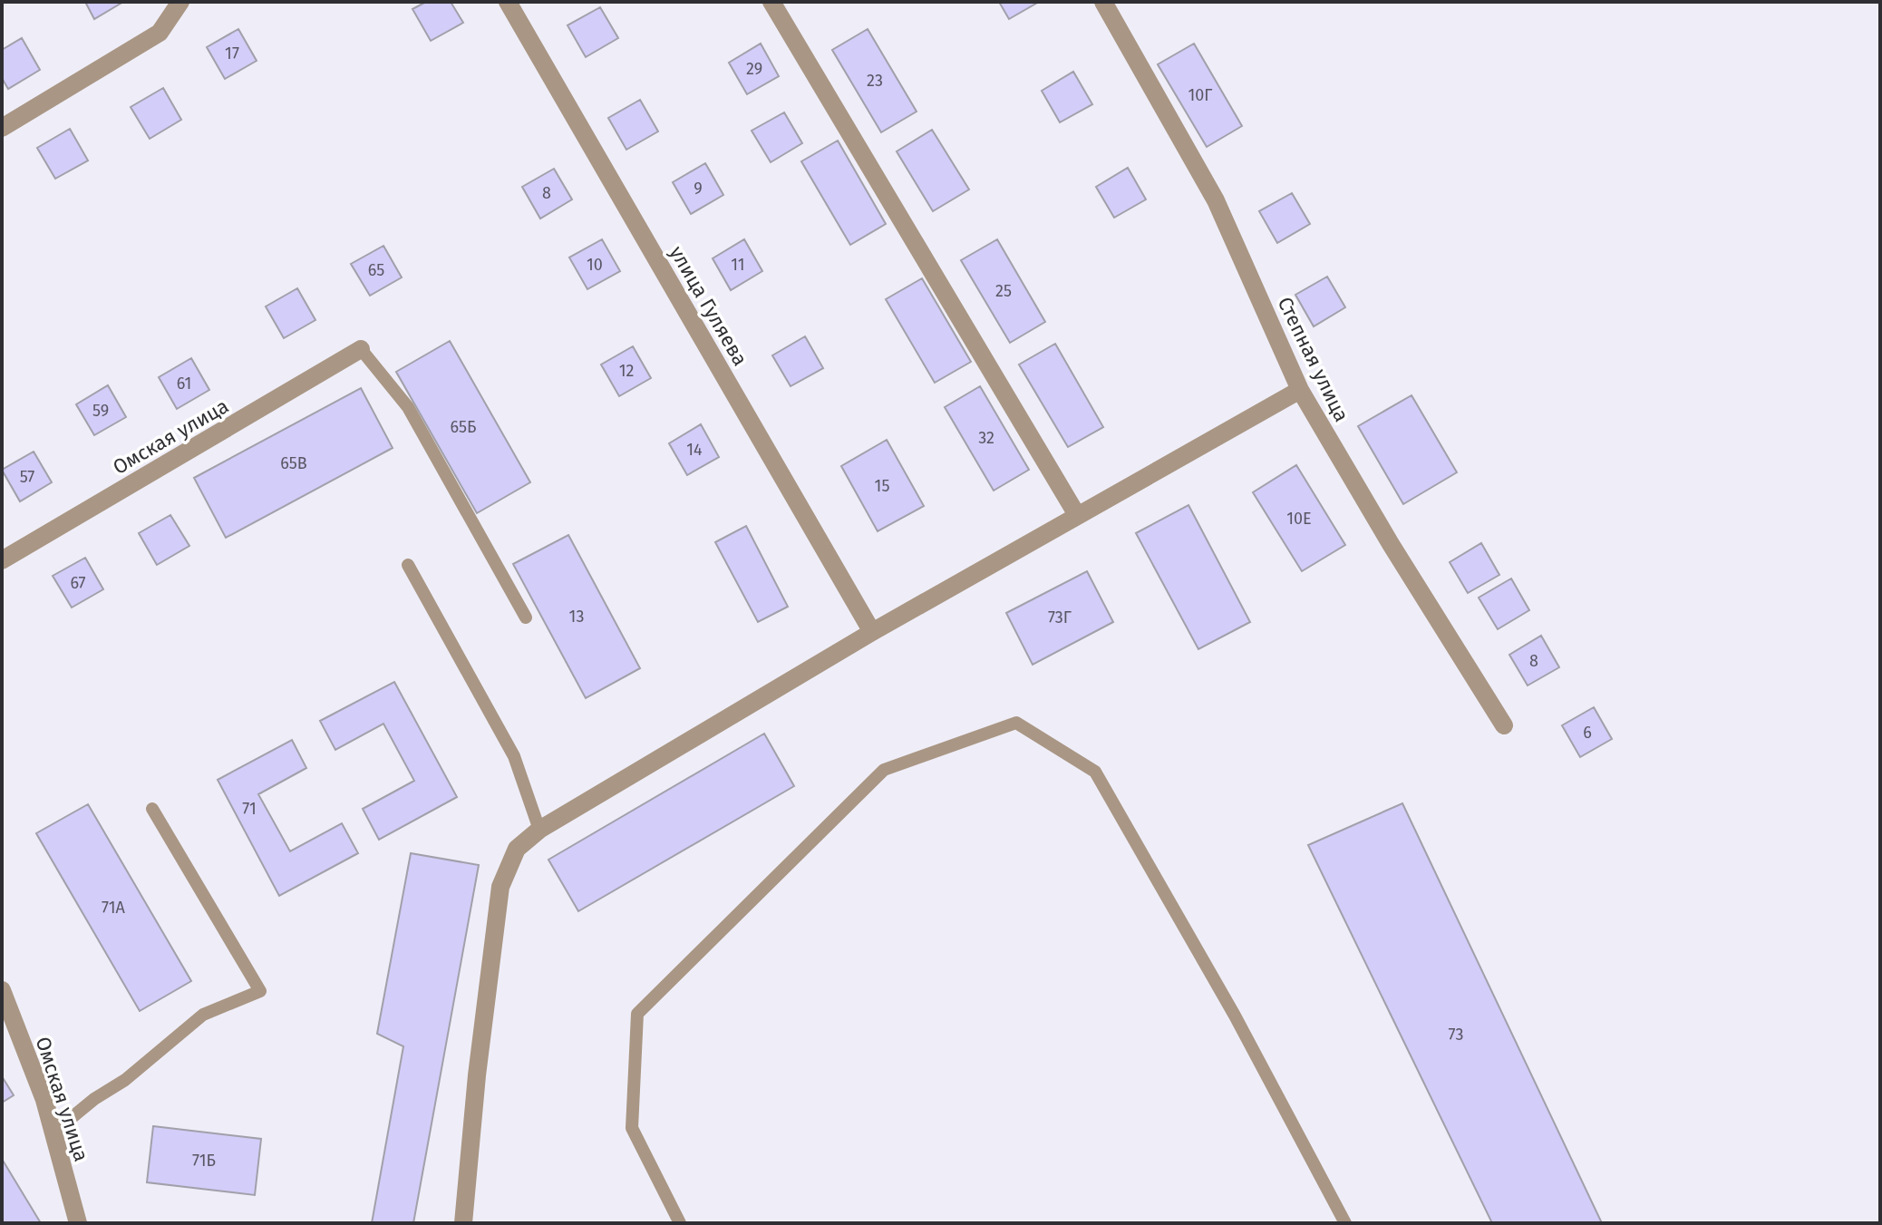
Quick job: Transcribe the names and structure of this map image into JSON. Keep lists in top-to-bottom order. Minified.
{"streets":{"street":["улица Гуляева","Степная улица","Омская улица"]},"house_numbers":["17","29","23","10Г","9","8","10","11","65","25","12","61","59","65Б","32","14","65В","57","15","10Е","67","13","73Г","8","6","71","71А","73","71Б"]}
